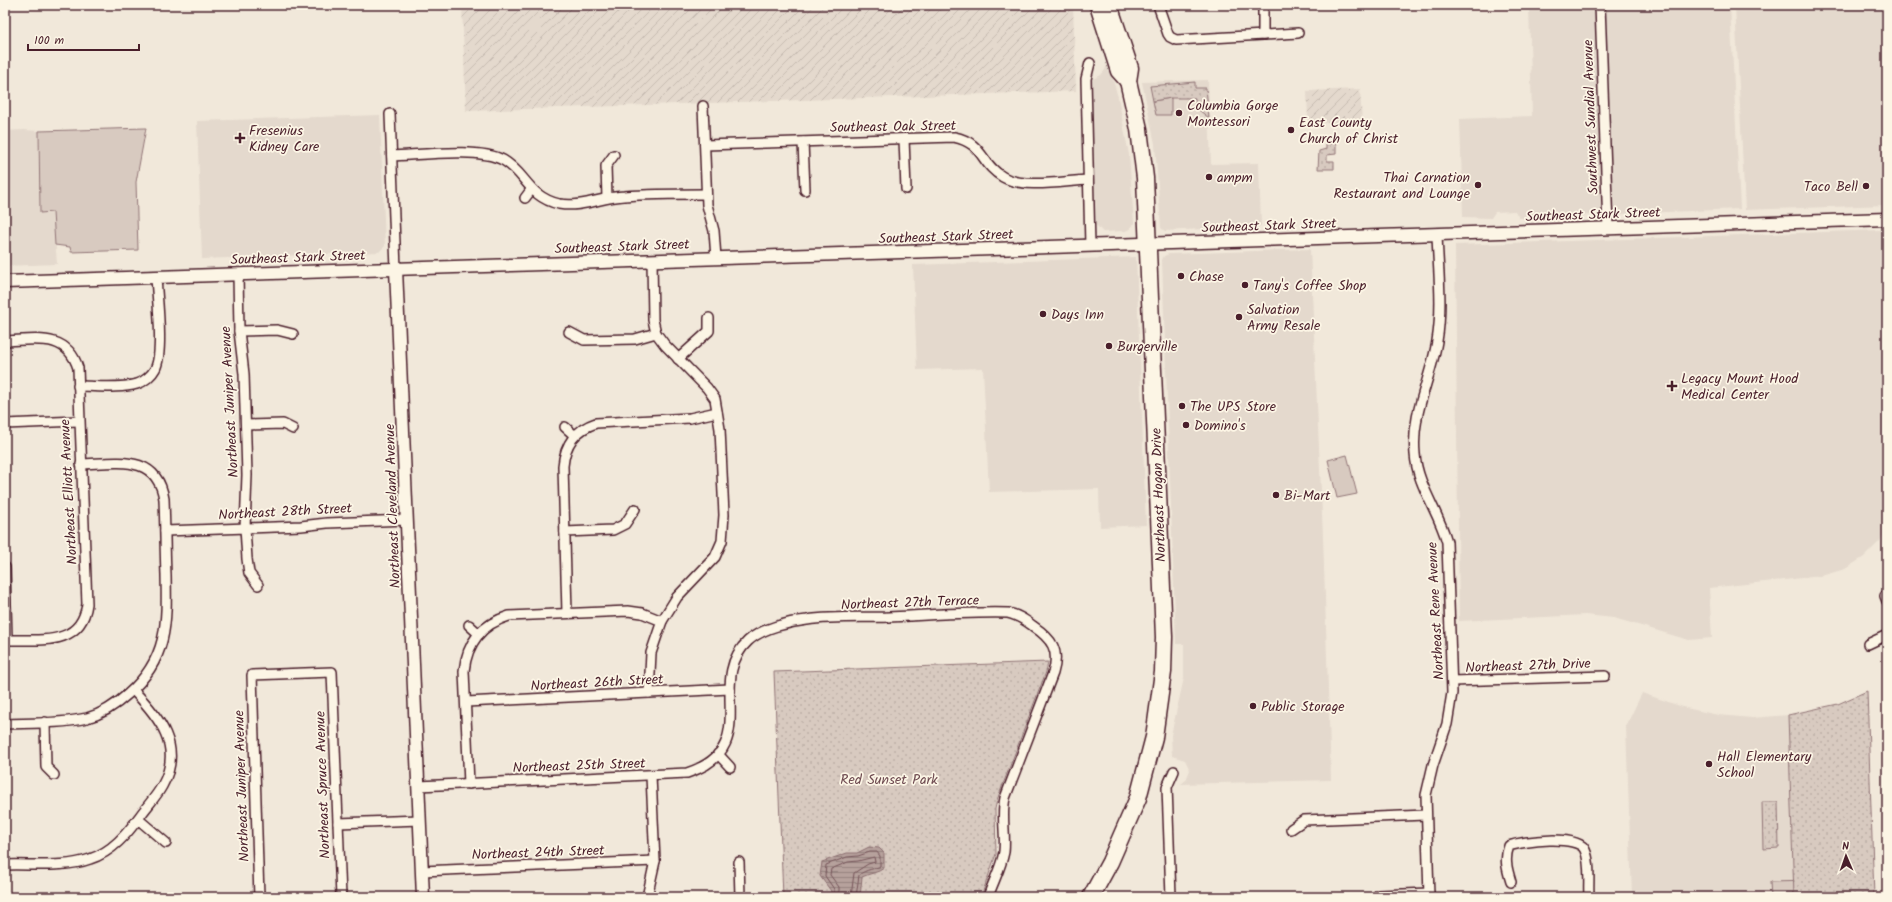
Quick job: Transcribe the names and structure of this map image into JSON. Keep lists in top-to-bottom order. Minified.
{"streets":{"highway":["Northeast Hogan Drive"],"main road":["Southeast Stark Street","Northeast Cleveland Avenue"],"street":["Southwest Sundial Avenue","Southeast Oak Street","Northeast Juniper Avenue","Northeast Elliott Avenue","Northeast 28th Street","Northeast 27th Terrace","Northeast Rene Avenue","Northeast 27th Drive","Northeast 26th Street","Northeast 25th Street","Northeast Spruce Avenue","Northeast 24th Street"]},"crossings":[["Southwest Sundial Avenue","Southeast Stark Street"],["Southeast Stark Street","Northeast Juniper Avenue"],["Southeast Stark Street","Northeast Hogan Drive"],["Southeast Stark Street","Northeast Cleveland Avenue"],["Southeast Stark Street","Northeast Rene Avenue"],["Northeast Juniper Avenue","Northeast 28th Street"],["Northeast Juniper Avenue","Northeast Spruce Avenue"],["Northeast Cleveland Avenue","Northeast 28th Street"],["Northeast Cleveland Avenue","Northeast 25th Street"],["Northeast Cleveland Avenue","Northeast 24th Street"],["Northeast 27th Terrace","Northeast 26th Street"],["Northeast 27th Terrace","Northeast 25th Street"],["Northeast Rene Avenue","Northeast 27th Drive"],["Northeast 26th Street","Northeast 25th Street"]],"parks":["Red Sunset Park"],"places":{"other":["Columbia Gorge Montessori","East County Church of Christ","ampm","Thai Carnation Restaurant and Lounge","Taco Bell","Chase","Tany's Coffee Shop","Days Inn","Salvation Army Resale","Burgerville","The UPS Store","Domino's","Bi-Mart","Public Storage","Hall Elementary School"],"health":["Fresenius Kidney Care","Legacy Mount Hood Medical Center"]},"scale_bar":"100 m","north":"top"}
